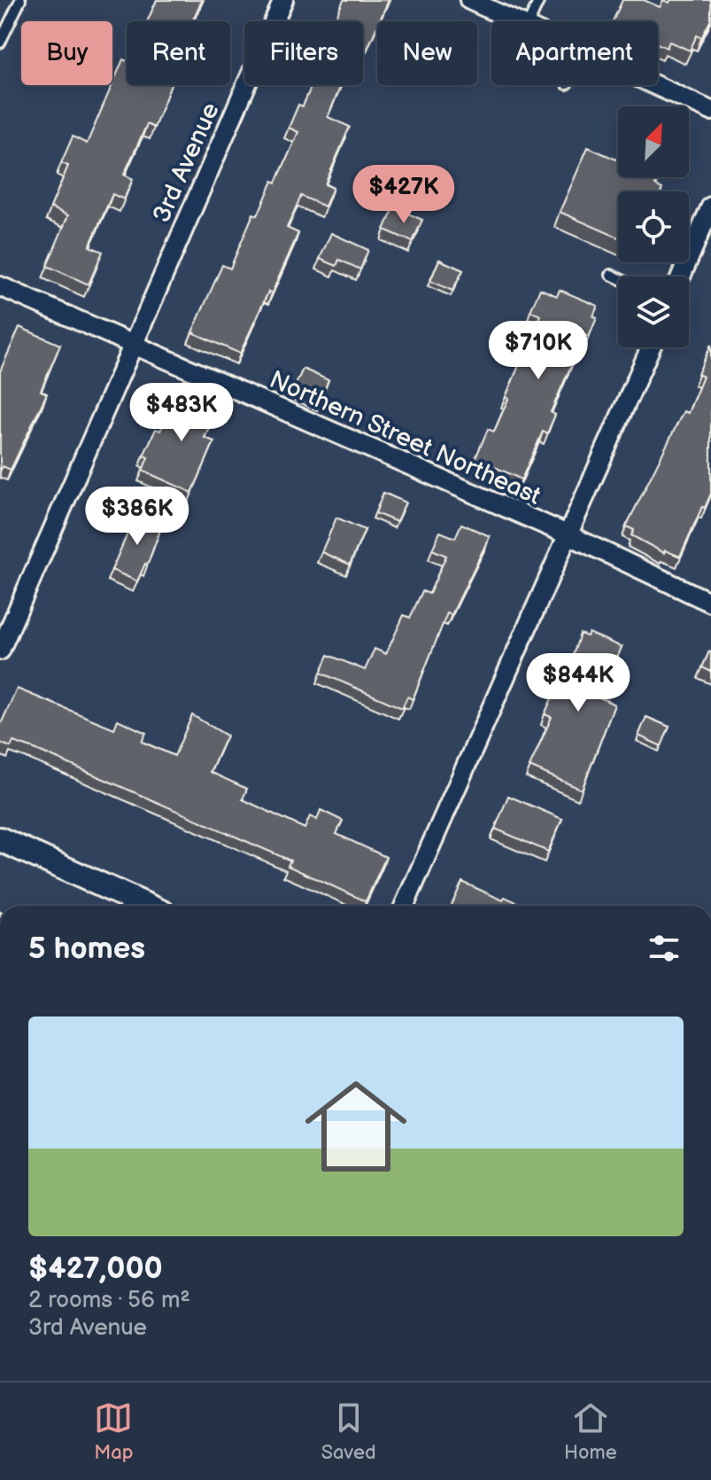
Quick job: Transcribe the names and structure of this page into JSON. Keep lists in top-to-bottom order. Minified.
{"streets":{"street":["3rd Avenue","Northern Street Northeast"]},"crossings":[["3rd Avenue","Northern Street Northeast"]],"north":"top right","page":{"chip":["Buy","Rent","Filters","New","Apartment"],"price":["$427K","$710K","$483K","$386K","$844K"],"heading":"5 homes","list":[{"name":"$427,000","note":"2 rooms · 56 m² · 3rd Avenue"}],"tabs":["Map","Saved","Home"]}}
